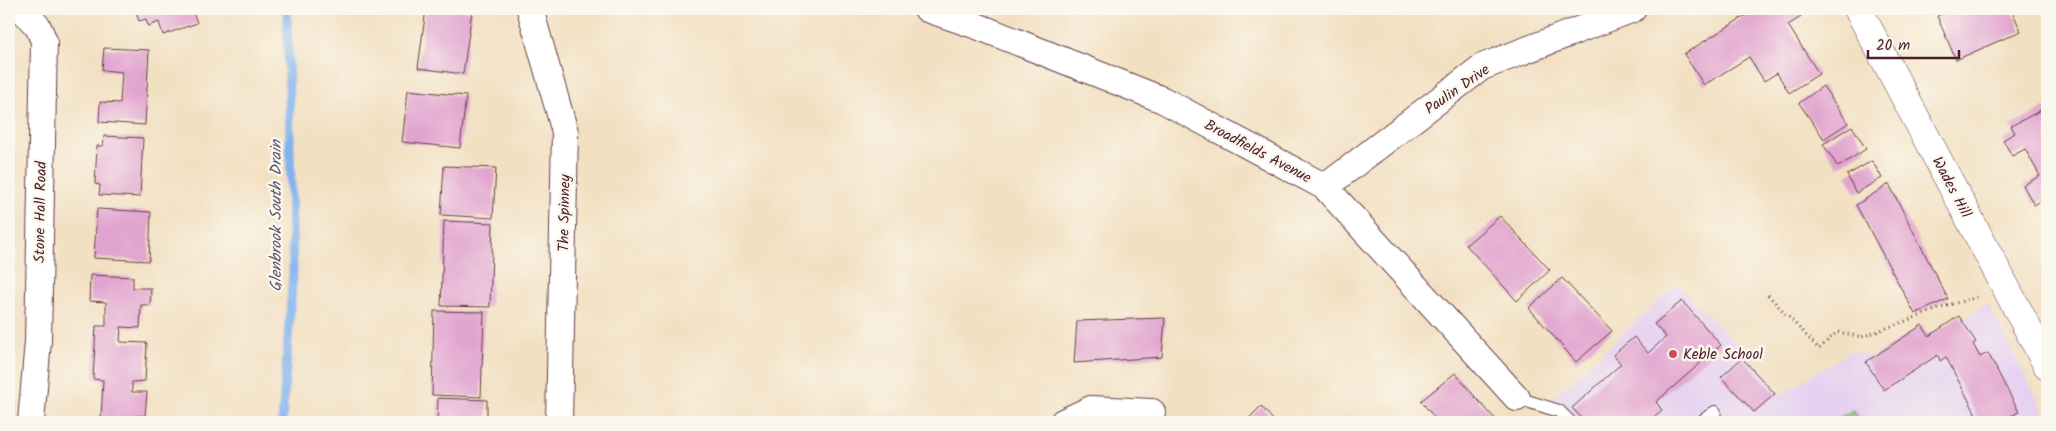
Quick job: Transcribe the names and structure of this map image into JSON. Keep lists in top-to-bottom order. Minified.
{"streets":{"street":["Paulin Drive","Broadfields Avenue","Wades Hill","Stone Hall Road","The Spinney"]},"crossings":[["Paulin Drive","Broadfields Avenue"]],"water":["Glenbrook South Drain"],"places":["Keble School"],"scale_bar":"20 m"}
